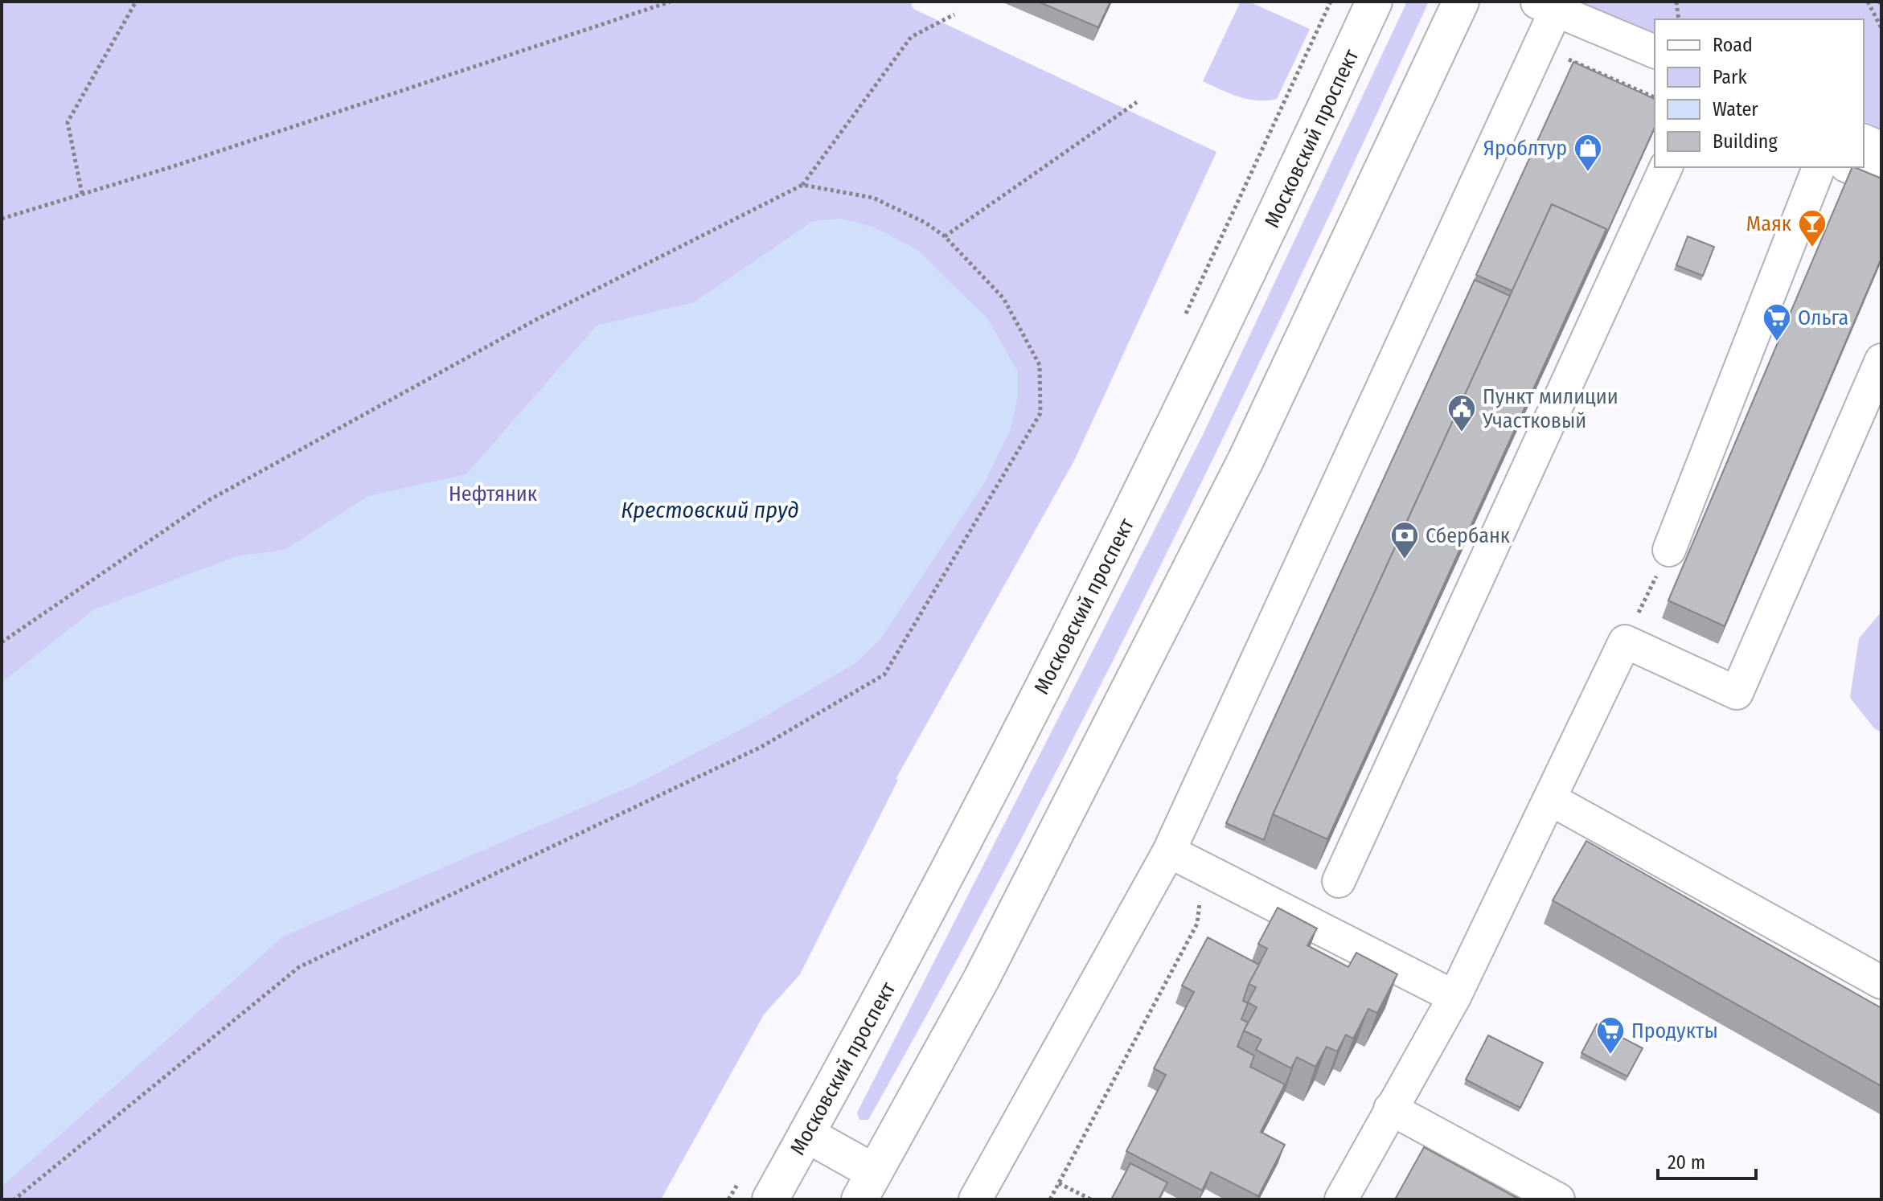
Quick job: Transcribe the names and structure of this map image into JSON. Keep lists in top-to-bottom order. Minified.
{"streets":{"main road":["Московский проспект"]},"water":["Крестовский пруд"],"parks":["Нефтяник"],"places":{"shop":["Яроблтур"],"bar":["Маяк"],"supermarket":["Ольга","Продукты"],"public building":["Пункт милиции Участковый"],"bank":["Сбербанк"]},"legend":["Road","Park","Water","Building"],"scale_bar":"20 m"}
